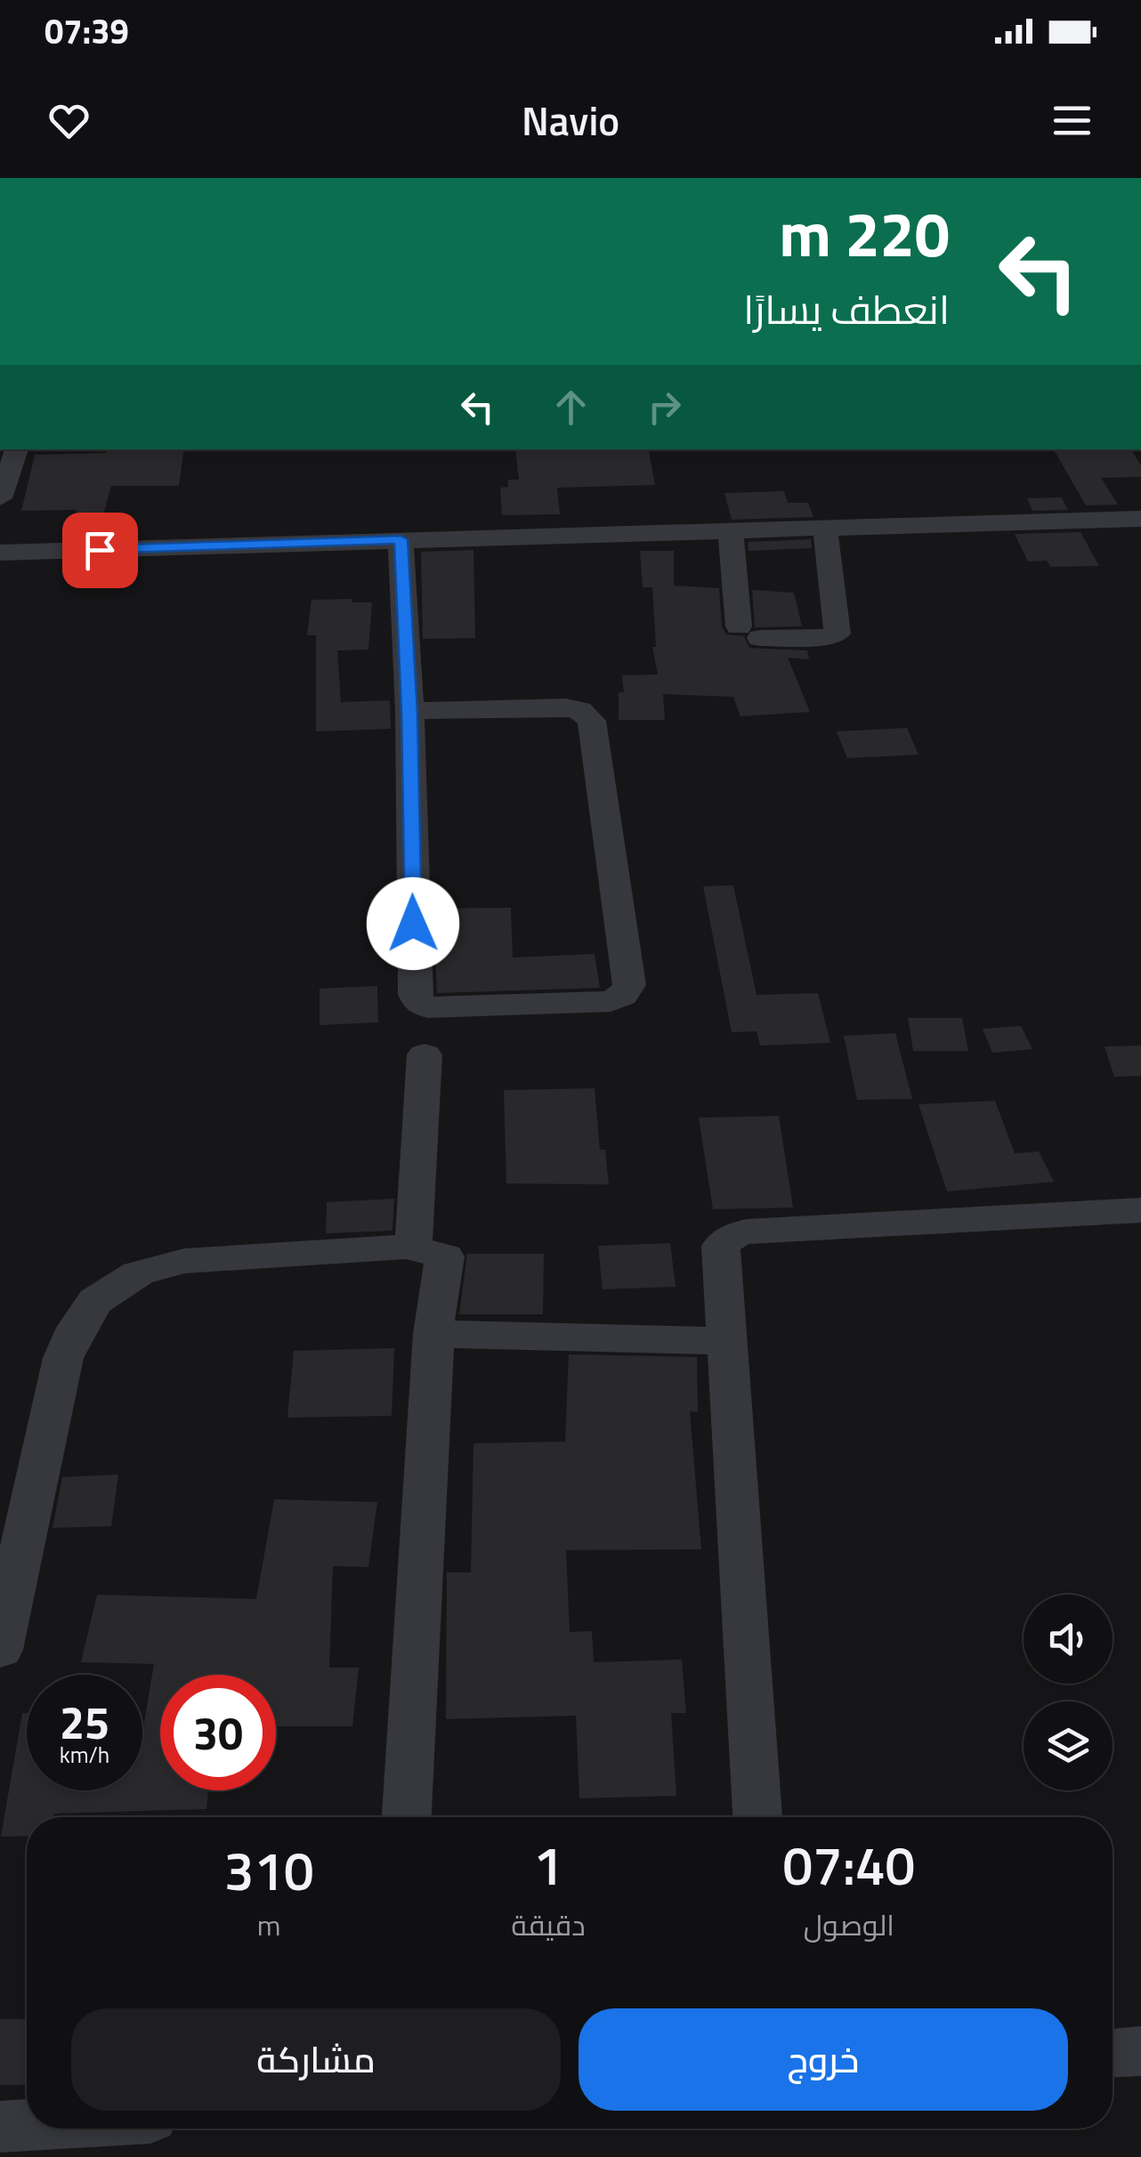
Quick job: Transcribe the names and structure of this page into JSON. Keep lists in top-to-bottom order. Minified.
{"page":{"status":"07:39","header":"Navio","turn":["220 m","انعطف يسارًا"],"speed":"25 km/h","limit":"30","eta":["07:40","الوصول","1","دقيقة","310","m"],"buttons":["خروج","مشاركة"]}}
